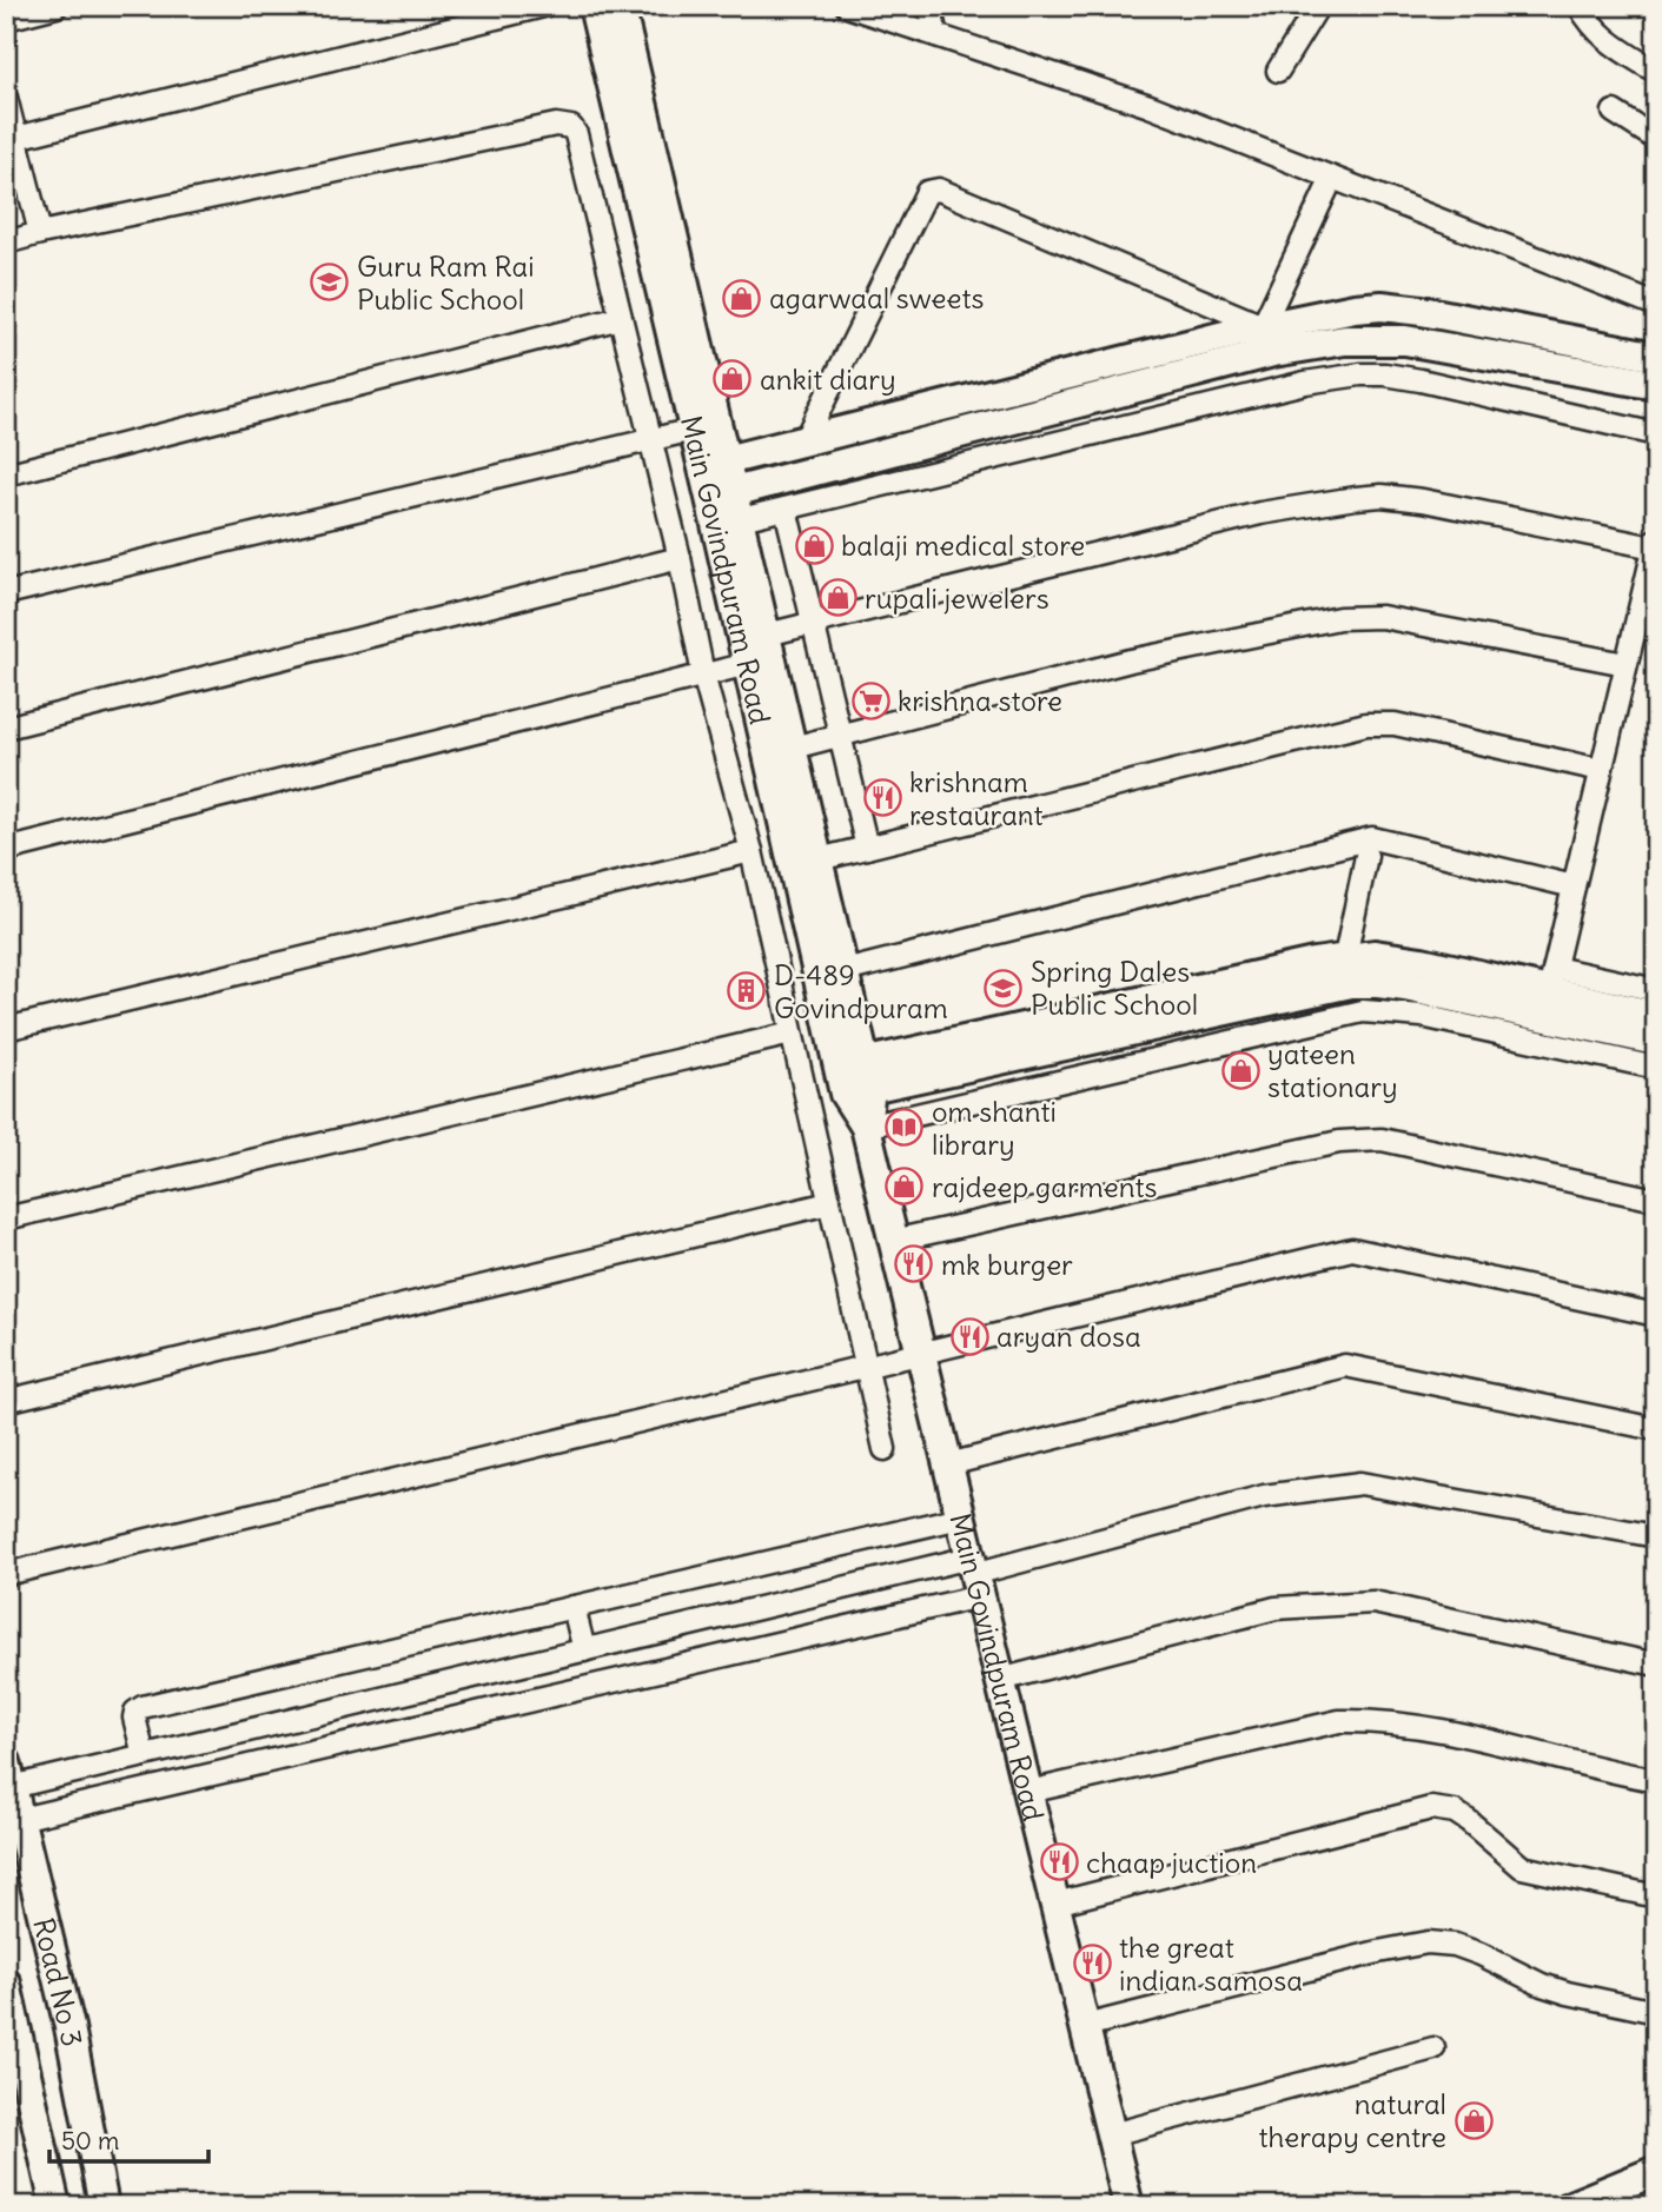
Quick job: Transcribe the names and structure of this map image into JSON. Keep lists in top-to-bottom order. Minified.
{"streets":{"street":["Main Govindpuram Road","Road No 3"]},"places":{"school or university":["Guru Ram Rai Public School","Spring Dales Public School"],"shop":["agarwaal sweets","ankit diary","balaji medical store","rupali jewelers","yateen stationary","rajdeep garments","natural therapy centre"],"supermarket":["krishna store"],"restaurant":["krishnam restaurant","mk burger","aryan dosa","chaap juction","the great indian samosa"],"building":["D-489 Govindpuram"],"library":["om shanti library"]},"scale_bar":"50 m"}
